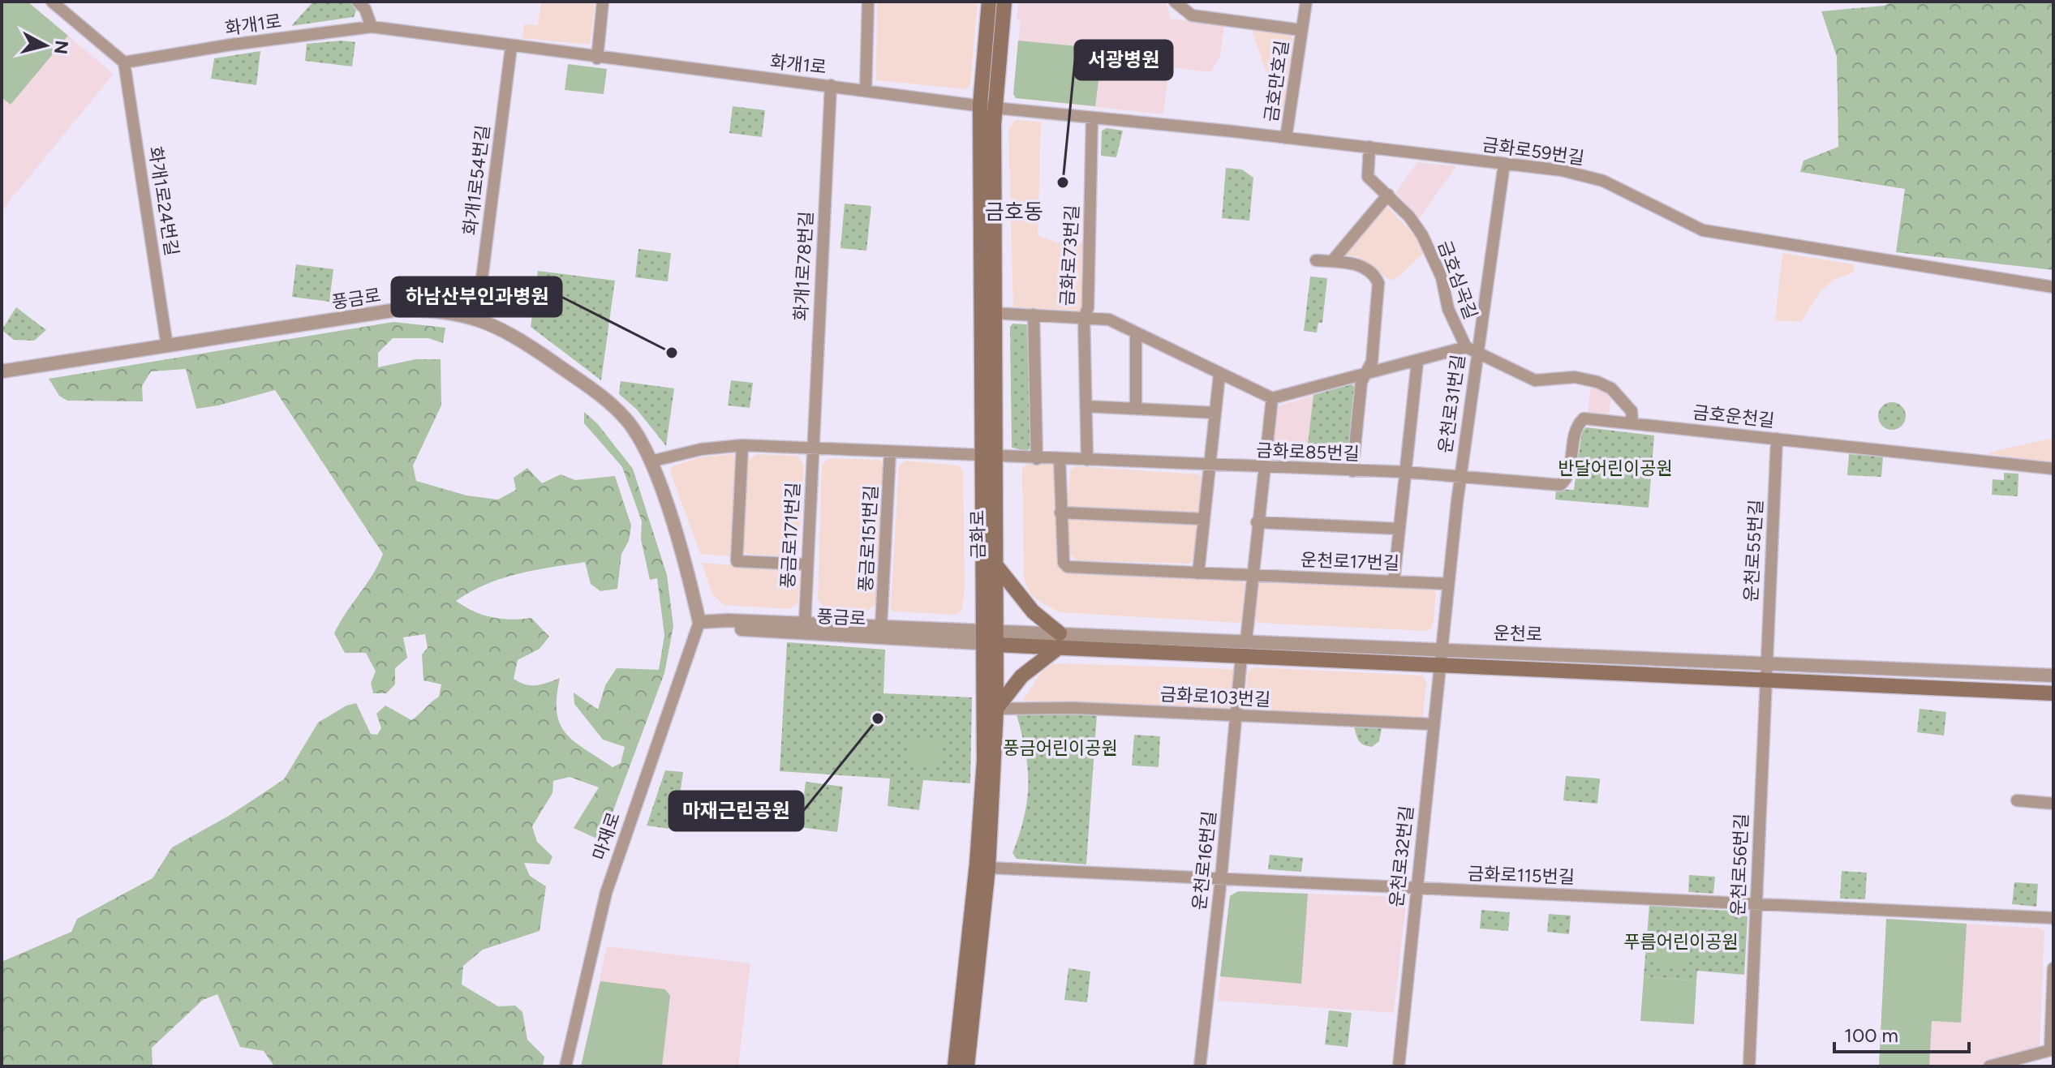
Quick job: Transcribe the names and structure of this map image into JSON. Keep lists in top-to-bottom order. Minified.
{"streets":{"main road":["금화로","운천로"],"street":["화개1로","금호만호길","금화로59번길","화개1로54번길","화개1로24번길","금화로73번길","화개1로78번길","금호심곡길","풍금로","운천로31번길","금호운천길","금화로85번길","풍금로171번길","풍금로151번길","운천로55번길","운천로17번길","금화로103번길","마재로","운천로32번길","운천로16번길","운천로56번길","금화로115번길"]},"crossings":[["화개1로","금화로59번길"],["화개1로","화개1로54번길"],["화개1로","화개1로24번길"],["화개1로","화개1로78번길"],["화개1로","금화로"],["금호만호길","금화로59번길"],["금화로59번길","금화로73번길"],["금화로59번길","금호심곡길"],["금화로59번길","운천로31번길"],["금화로59번길","금화로"],["화개1로54번길","풍금로"],["화개1로24번길","풍금로"],["금화로73번길","금화로85번길"],["금화로73번길","금화로"],["화개1로78번길","풍금로171번길"],["금호심곡길","운천로31번길"],["풍금로","금화로"],["풍금로","풍금로171번길"],["풍금로","풍금로151번길"],["풍금로","운천로"],["풍금로","마재로"],["운천로31번길","금호운천길"],["운천로31번길","금화로85번길"],["운천로31번길","운천로17번길"],["운천로31번길","운천로"],["운천로31번길","운천로32번길"],["금호운천길","금화로85번길"],["금호운천길","운천로55번길"],["금화로85번길","금화로"],["금화로","운천로"],["금화로","금화로103번길"],["금화로","금화로115번길"],["운천로55번길","운천로"],["운천로55번길","운천로56번길"],["운천로","운천로32번길"],["운천로","운천로16번길"],["운천로","운천로56번길"],["금화로103번길","운천로32번길"],["금화로103번길","운천로16번길"],["운천로32번길","금화로115번길"],["운천로16번길","금화로115번길"],["운천로56번길","금화로115번길"]],"districts":["금호동"],"parks":["반달어린이공원","풍금어린이공원","푸름어린이공원"],"places":["서광병원","하남산부인과병원","마재근린공원"],"scale_bar":"100 m","north":"right"}
